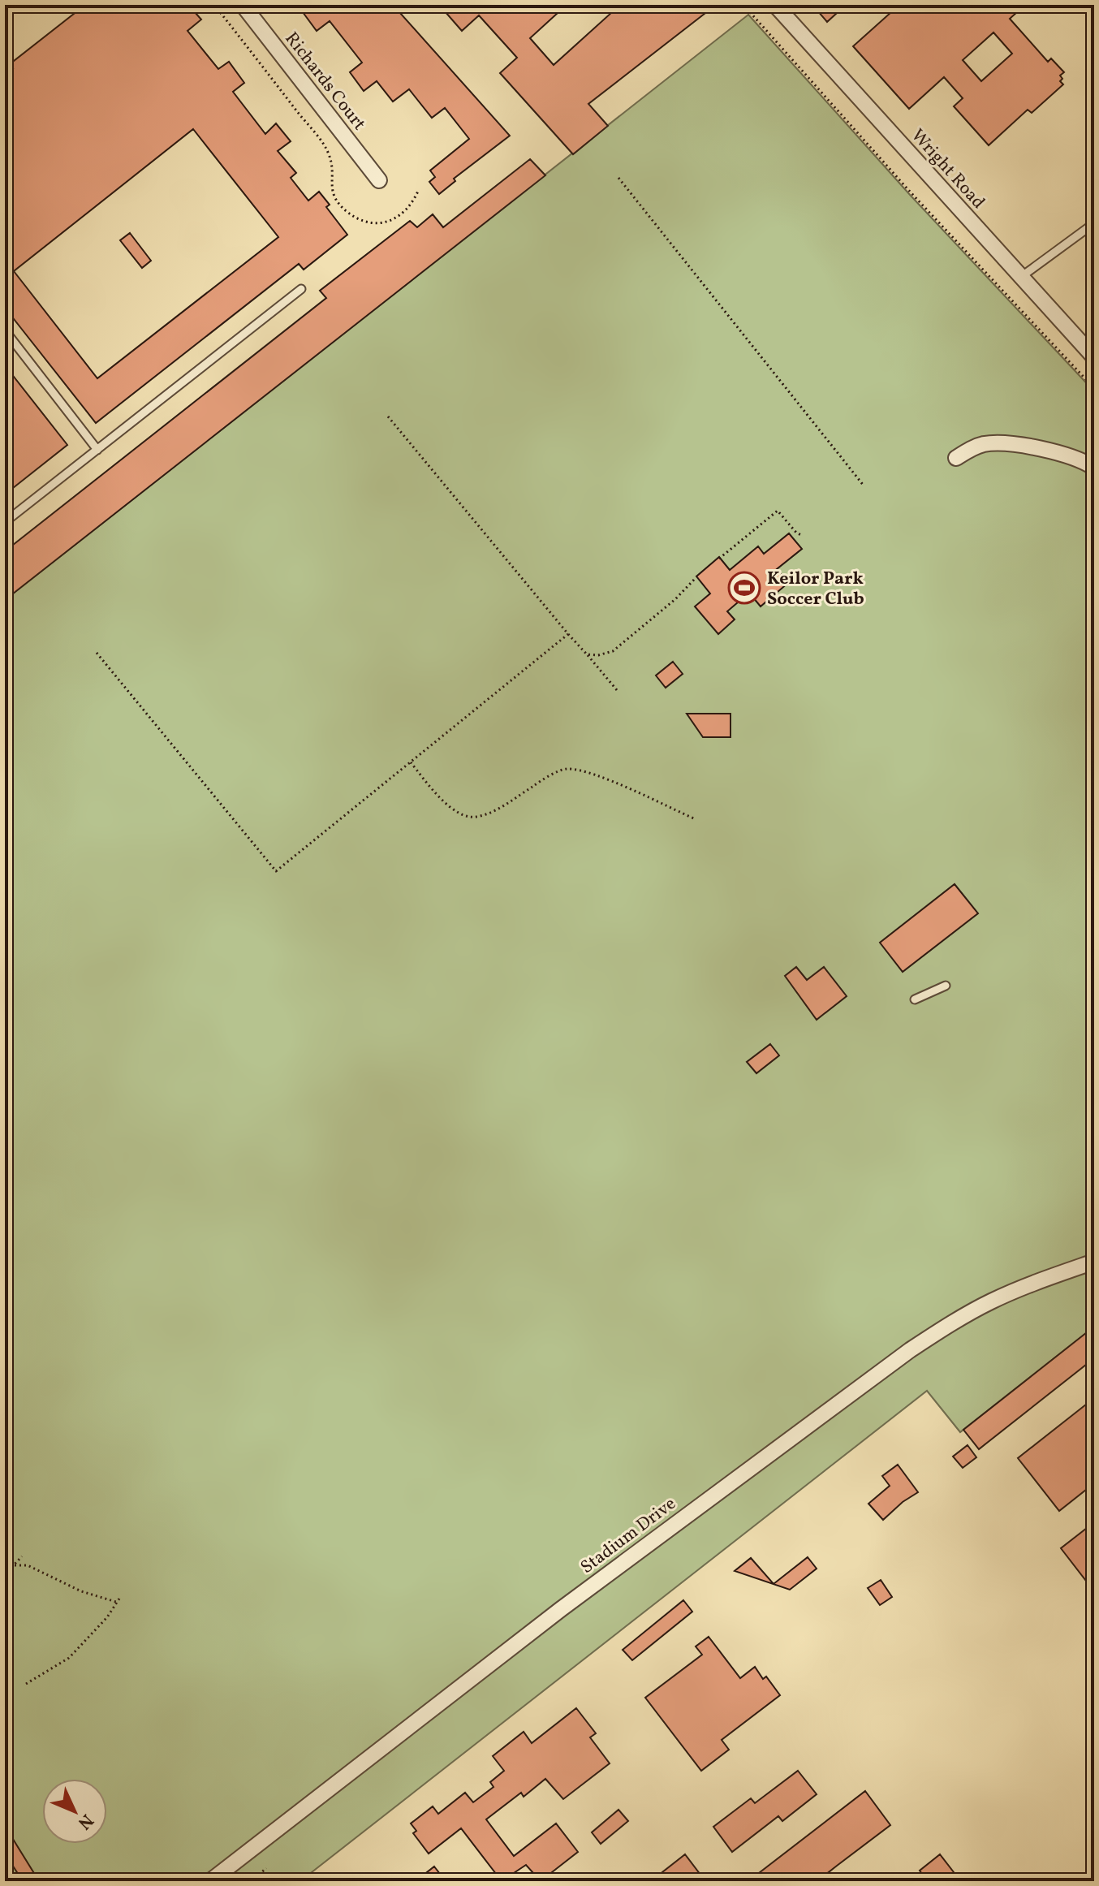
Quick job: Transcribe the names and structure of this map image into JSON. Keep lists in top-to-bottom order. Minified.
{"streets":{"street":["Richards Court","Wright Road","Stadium Drive"]},"places":{"sports":["Keilor Park Soccer Club"]},"north":"bottom right"}
